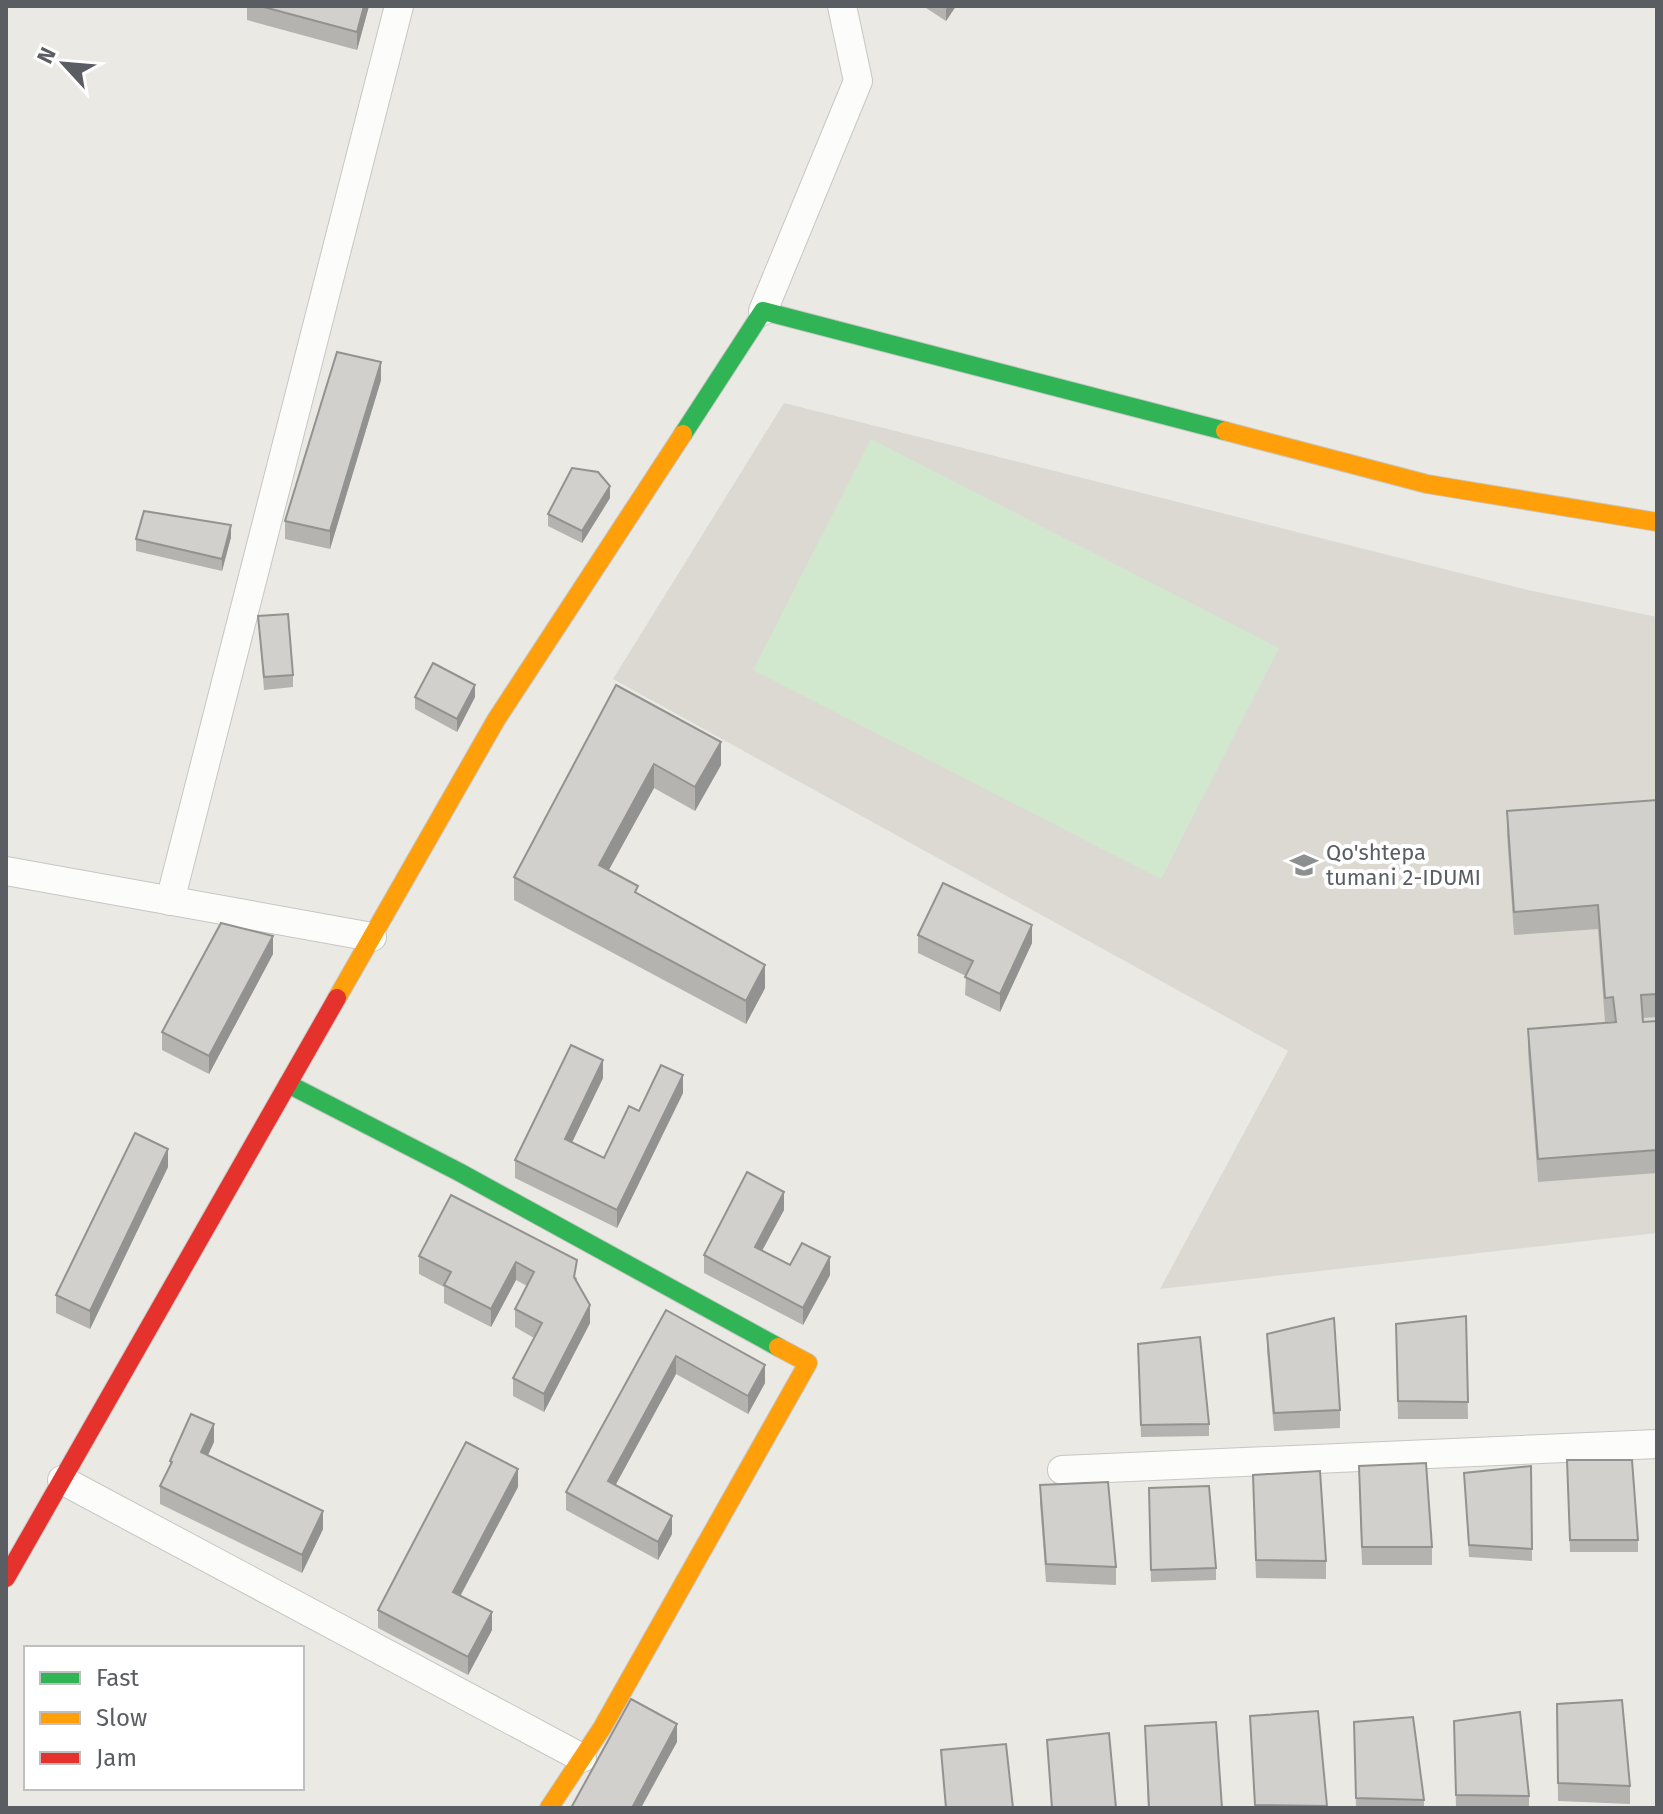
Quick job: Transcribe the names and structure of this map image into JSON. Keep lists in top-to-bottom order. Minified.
{"places":{"school or university":["Qo'shtepa tumani 2-IDUMI"]},"legend":["Fast","Slow","Jam"],"north":"top left"}
